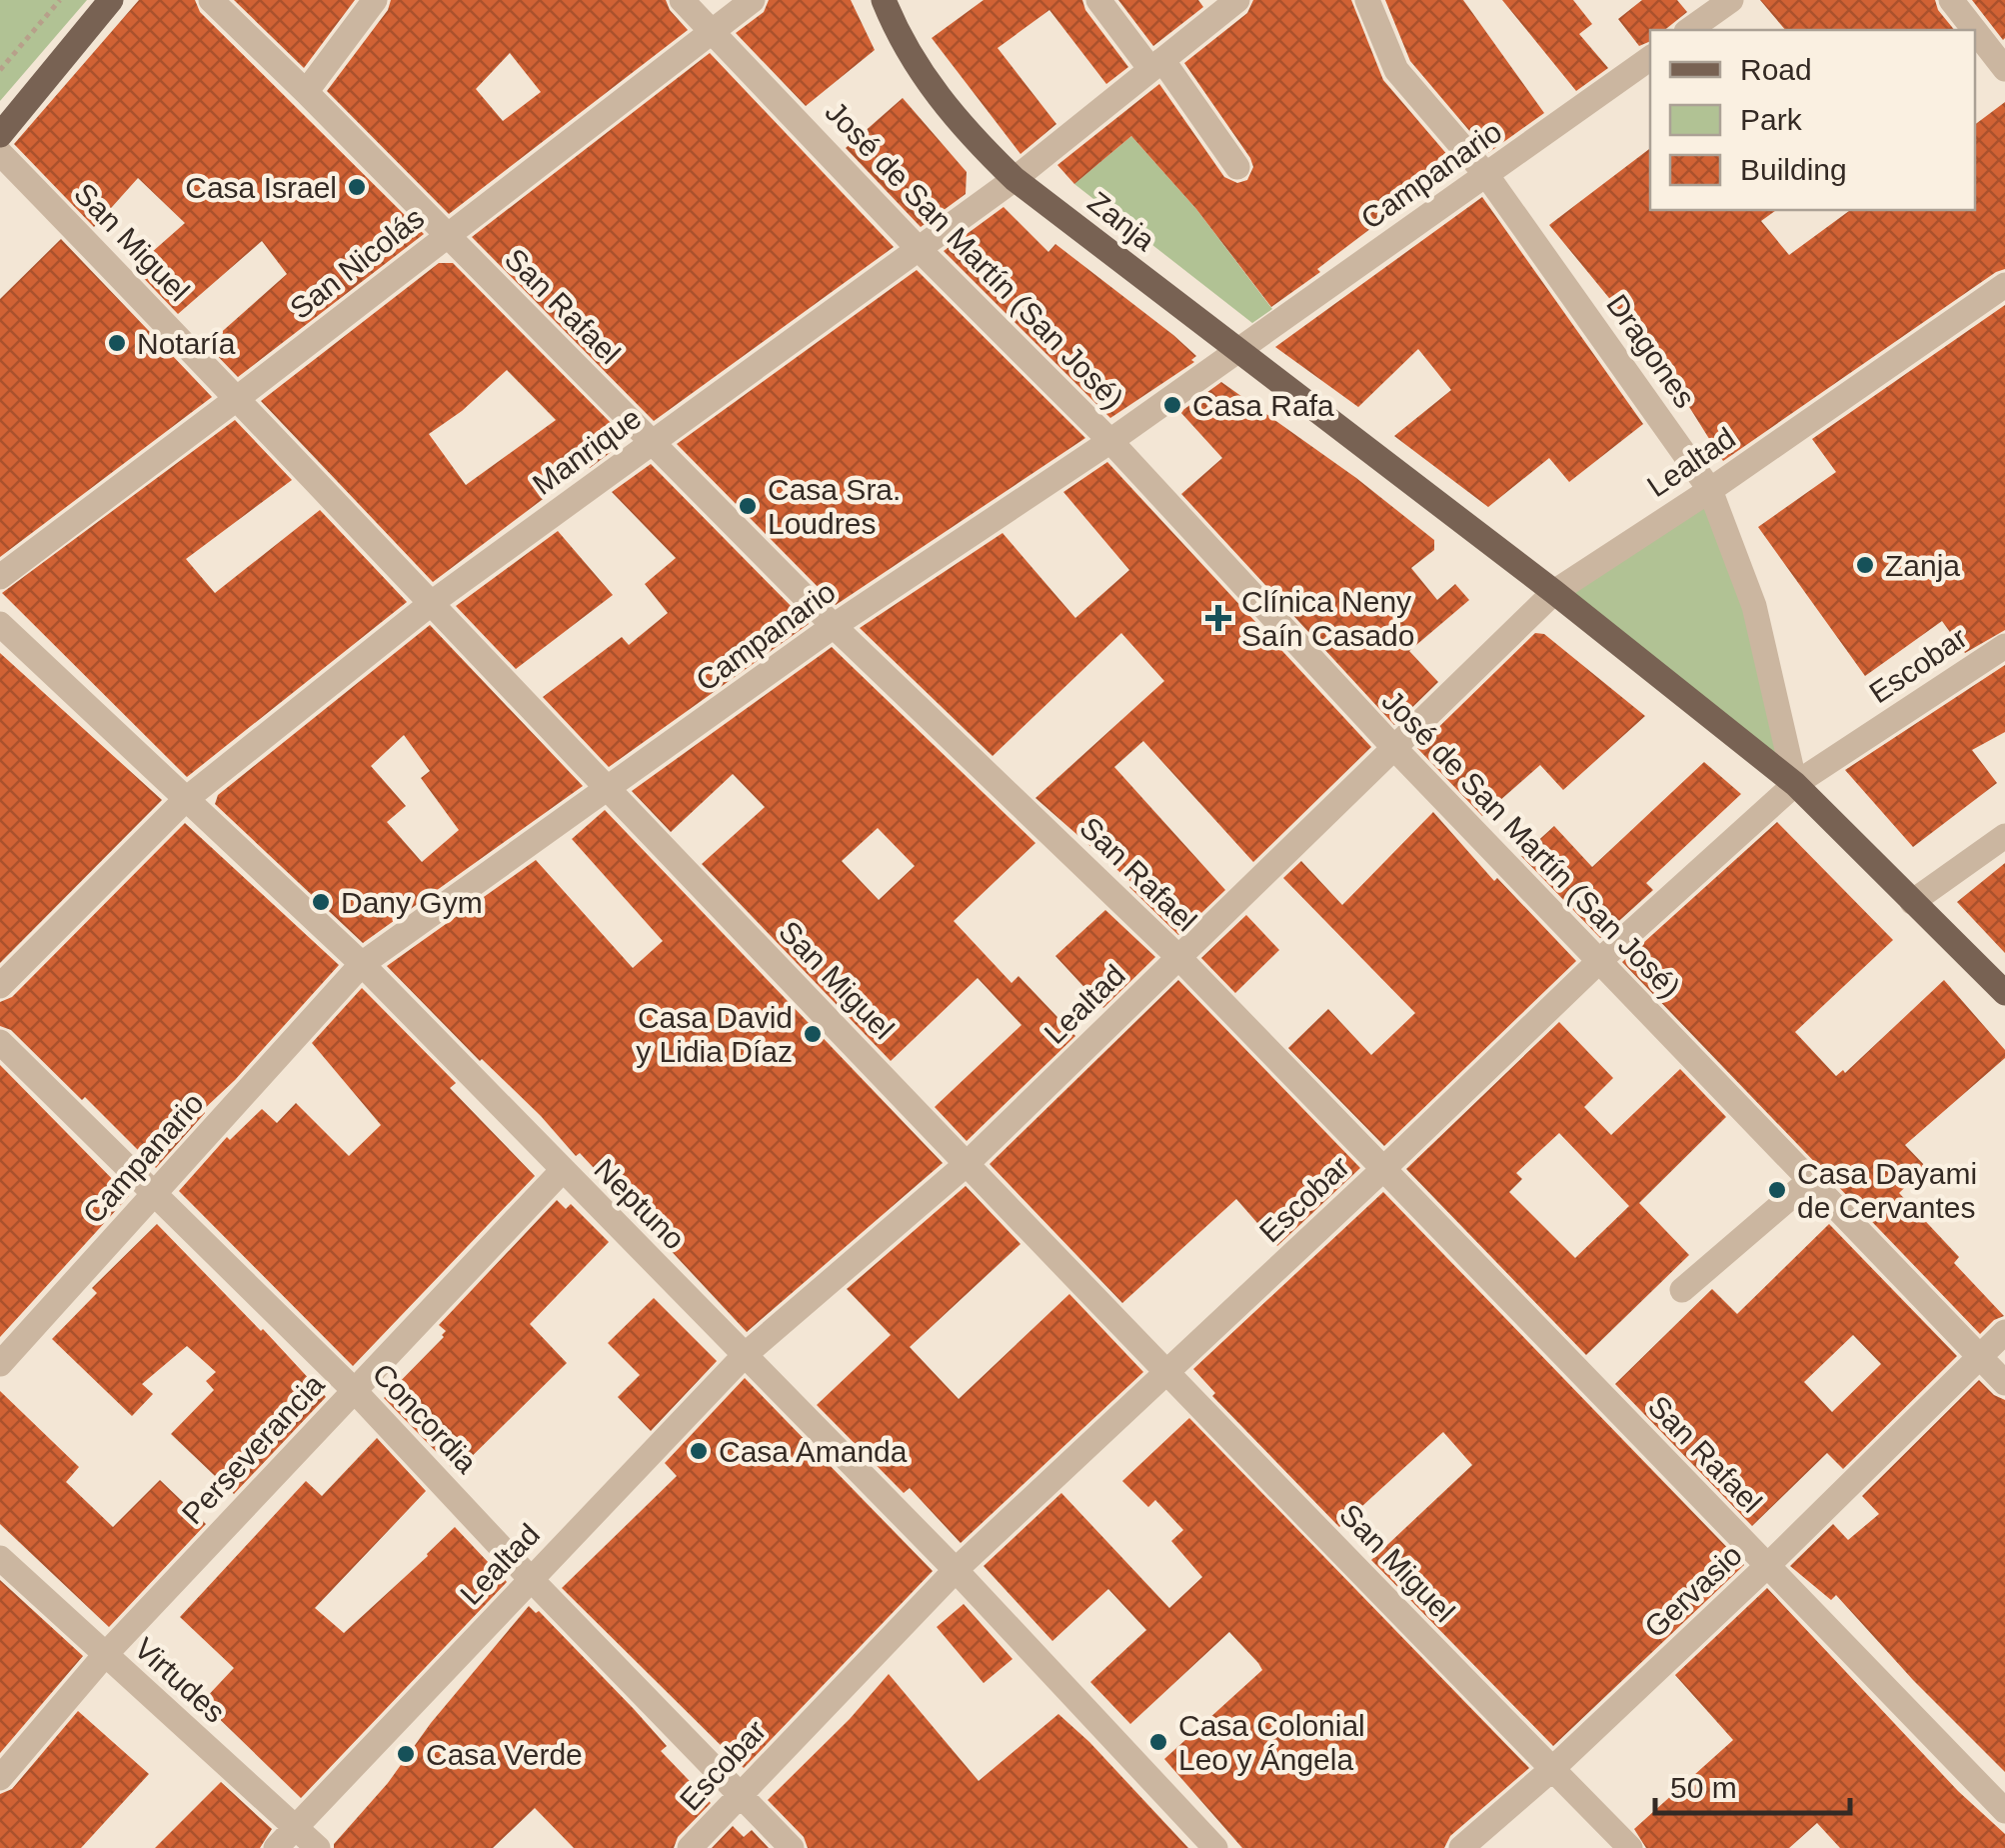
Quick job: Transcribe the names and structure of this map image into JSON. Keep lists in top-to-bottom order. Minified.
{"streets":{"main road":["Zanja"],"street":["Campanario","San Miguel","José de San Martín (San José)","San Nicolás","San Rafael","Dragones","Manrique","Lealtad","Escobar","Neptuno","Concordia","Perseverancia","Gervasio","Virtudes"]},"crossings":[["Campanario","Zanja"],["Campanario","San Miguel"],["Campanario","José de San Martín (San José)"],["Campanario","San Rafael"],["Campanario","Dragones"],["Campanario","Neptuno"],["Campanario","Concordia"],["Zanja","Dragones"],["Zanja","Manrique"],["Zanja","Lealtad"],["Zanja","Escobar"],["San Miguel","San Nicolás"],["San Miguel","Manrique"],["San Miguel","Lealtad"],["San Miguel","Escobar"],["San Miguel","Gervasio"],["José de San Martín (San José)","San Nicolás"],["José de San Martín (San José)","Manrique"],["José de San Martín (San José)","Lealtad"],["José de San Martín (San José)","Escobar"],["José de San Martín (San José)","Gervasio"],["San Nicolás","San Rafael"],["San Rafael","Manrique"],["San Rafael","Lealtad"],["San Rafael","Escobar"],["San Rafael","Gervasio"],["Dragones","Lealtad"],["Dragones","Escobar"],["Manrique","Neptuno"],["Lealtad","Neptuno"],["Lealtad","Concordia"],["Lealtad","Virtudes"],["Escobar","Neptuno"],["Escobar","Concordia"],["Neptuno","Perseverancia"],["Concordia","Perseverancia"],["Perseverancia","Virtudes"]],"places":{"other":["Casa Israel","Notaría","Casa Rafa","Casa Sra. Loudres","Zanja","Dany Gym","Casa David y Lidia Díaz","Casa Dayami de Cervantes","Casa Amanda","Casa Colonial Leo y Ángela","Casa Verde"],"health":["Clínica Neny Saín Casado"]},"legend":["Road","Park","Building"],"scale_bar":"50 m"}
